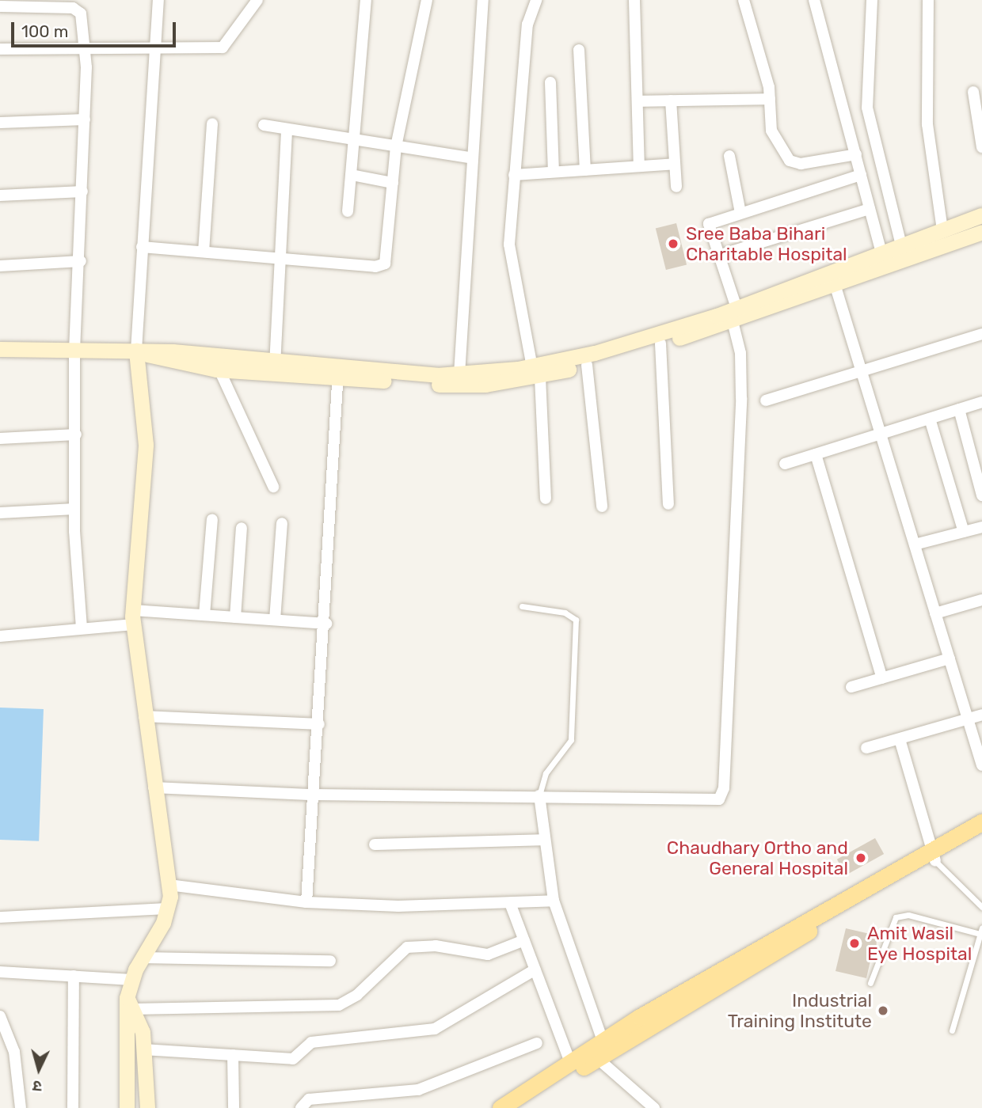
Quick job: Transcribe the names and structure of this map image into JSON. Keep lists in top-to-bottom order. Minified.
{"places":["Sree Baba Bihari Charitable Hospital","Chaudhary Ortho and General Hospital","Amit Wasil Eye Hospital","Industrial Training Institute"],"scale_bar":"100 m","north":"bottom"}
